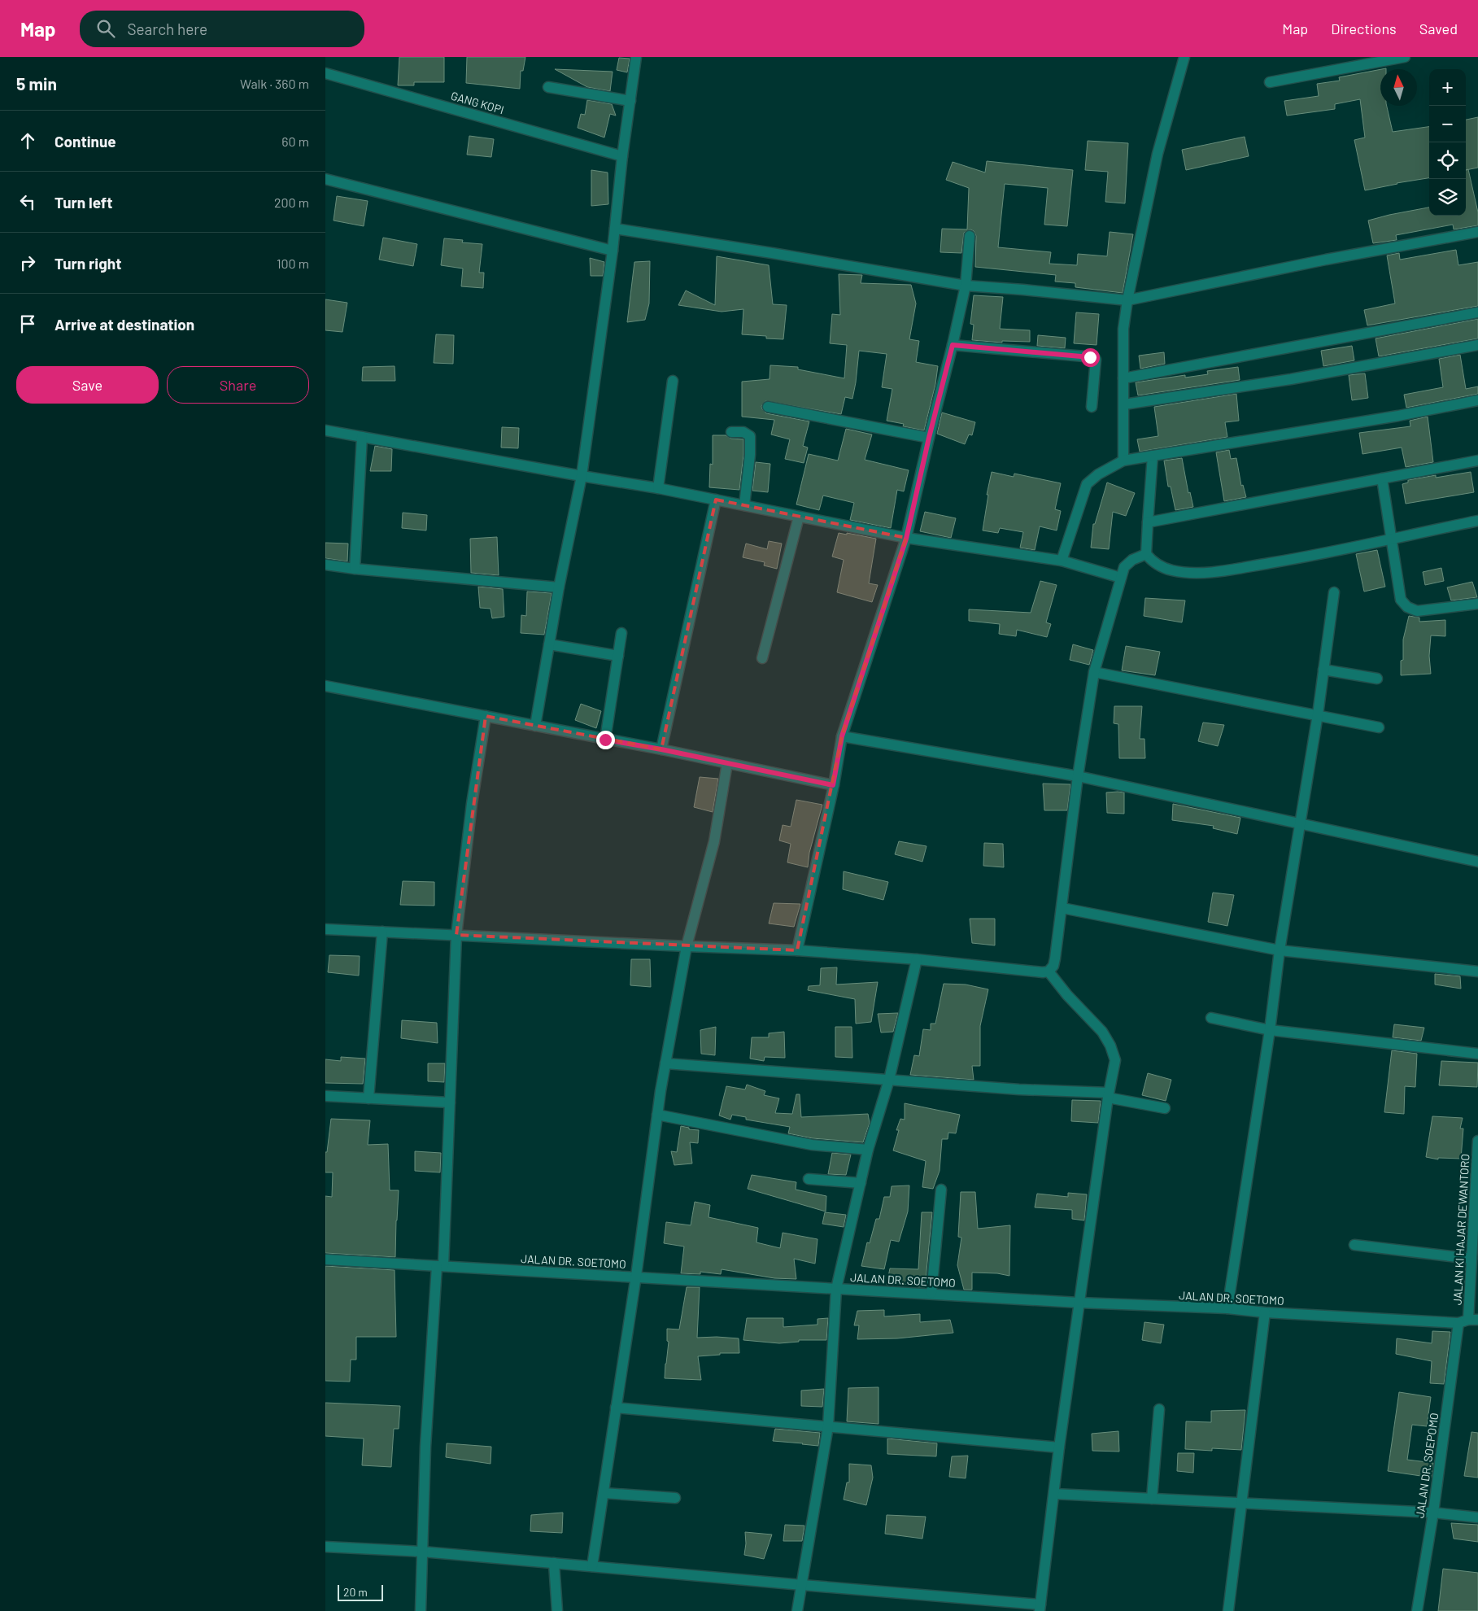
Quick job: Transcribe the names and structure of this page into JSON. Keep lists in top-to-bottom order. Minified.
{"streets":{"street":["GANG KOPI","JALAN KI HAJAR DEWANTORO","JALAN DR. SOETOMO","JALAN DR. SOEPOMO"]},"crossings":[["JALAN KI HAJAR DEWANTORO","JALAN DR. SOETOMO"],["JALAN KI HAJAR DEWANTORO","JALAN DR. SOEPOMO"],["JALAN DR. SOETOMO","JALAN DR. SOEPOMO"]],"scale_bar":"20 m","north":"top","page":{"header":"Map","search":"Search here","nav":["Map","Directions","Saved"],"heading":["5 min","Walk · 360 m"],"map_buttons":["+","−"],"list":[["Continue","60 m"],["Turn left","200 m"],["Turn right","100 m"],"Arrive at destination"],"buttons":["Save","Share"],"scale":"20 m"}}
